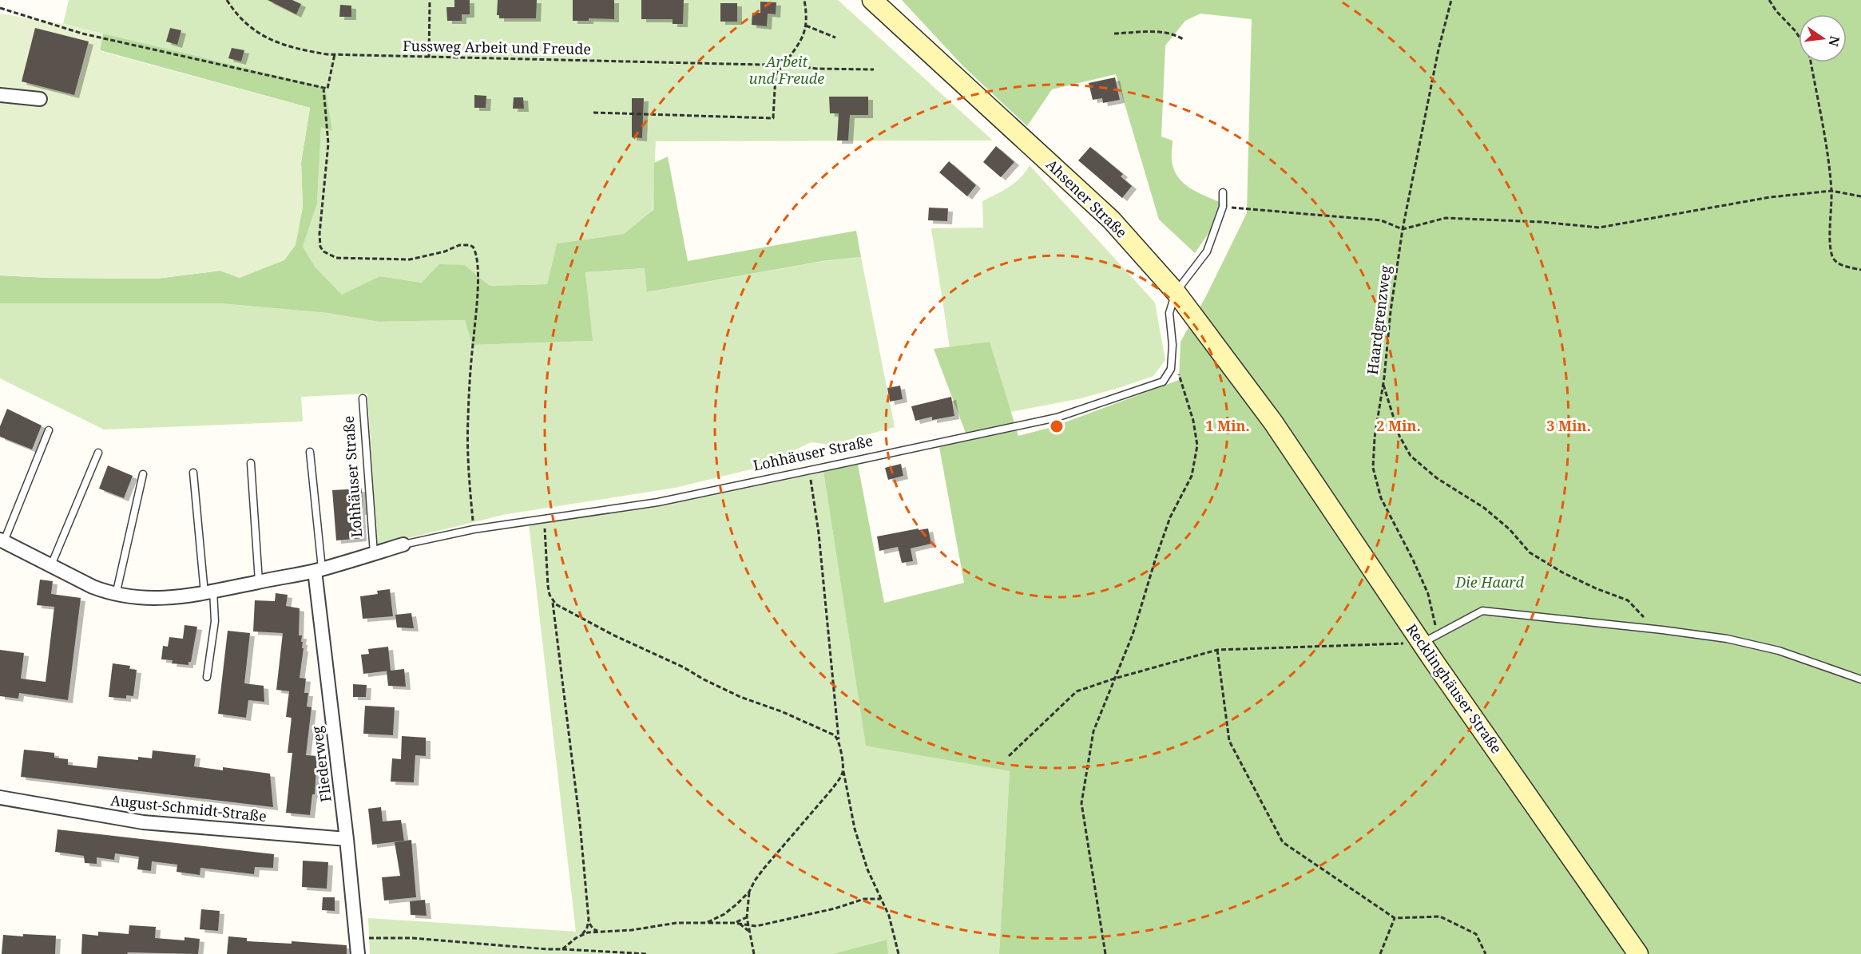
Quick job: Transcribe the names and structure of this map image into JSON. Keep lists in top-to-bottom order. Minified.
{"streets":{"main road":["Ahsener Straße","Recklinghäuser Straße"],"street":["Lohhäuser Straße","Fliederweg","August-Schmidt-Straße"],"path":["Fussweg Arbeit und Freude","Haardgrenzweg"]},"crossings":[["Ahsener Straße","Lohhäuser Straße"],["Ahsener Straße","Recklinghäuser Straße"],["Haardgrenzweg","Recklinghäuser Straße"],["Lohhäuser Straße","Fliederweg"],["Fliederweg","August-Schmidt-Straße"]],"parks":["Arbeit und Freude","Die Haard"],"north":"right","rings":["1 Min.","2 Min.","3 Min."]}
